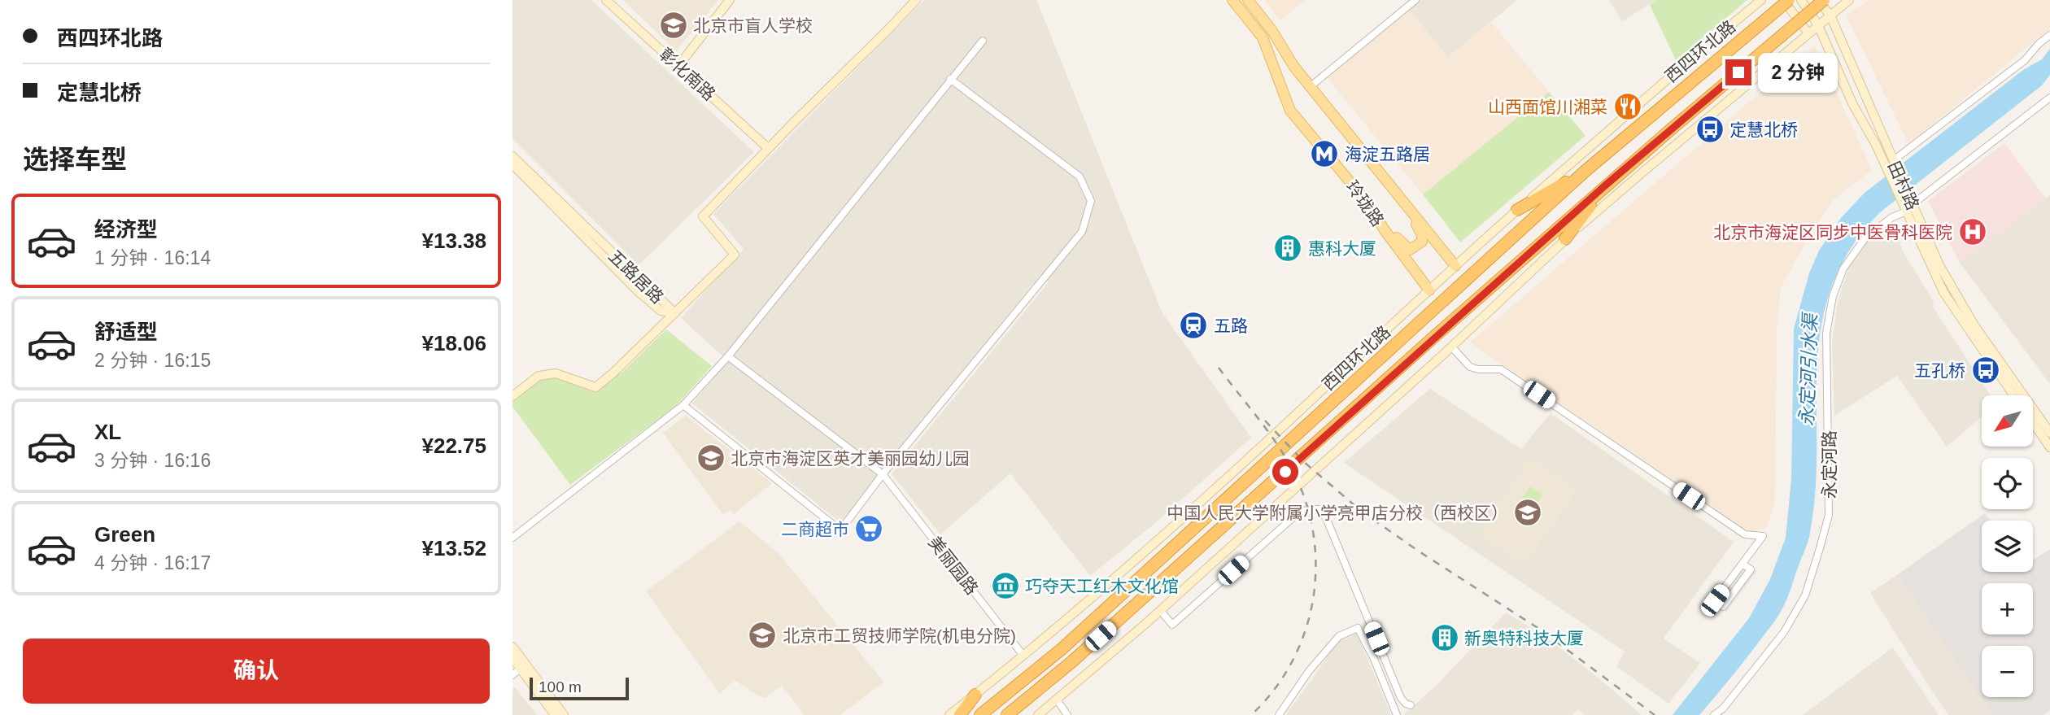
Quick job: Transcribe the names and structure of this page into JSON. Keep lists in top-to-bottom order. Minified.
{"streets":{"highway":["西四环北路"],"main road":["玲珑路"],"street":["彰化南路","田村路","五路居路","永定河路","美丽园路"]},"crossings":[["西四环北路","玲珑路"],["西四环北路","美丽园路"],["田村路","永定河路"]],"water":["永定河引水渠"],"places":{"school or university":["北京市盲人学校","北京市海淀区英才美丽园幼儿园","中国人民大学附属小学亮甲店分校（西校区）","北京市工贸技师学院(机电分院)"],"restaurant":["山西面馆川湘菜"],"bus stop":["定慧北桥","五孔桥"],"metro station":["海淀五路居"],"hospital":["北京市海淀区同步中医骨科医院"],"building":["惠科大厦","新奥特科技大厦"],"station":["五路"],"supermarket":["二商超市"],"museum":["巧夺天工红木文化馆"]},"scale_bar":"100 m","north":"bottom left","page":{"banner":["西四环北路","定慧北桥"],"bubble":"2 分钟","heading":"选择车型","list":[{"name":"经济型","note":"1 分钟 · 16:14","value":"¥13.38"},{"name":"舒适型","note":"2 分钟 · 16:15","value":"¥18.06"},{"name":"XL","note":"3 分钟 · 16:16","value":"¥22.75"},{"name":"Green","note":"4 分钟 · 16:17","value":"¥13.52"}],"map_buttons":["+","−"],"buttons":"确认","scale":"100 m"}}
